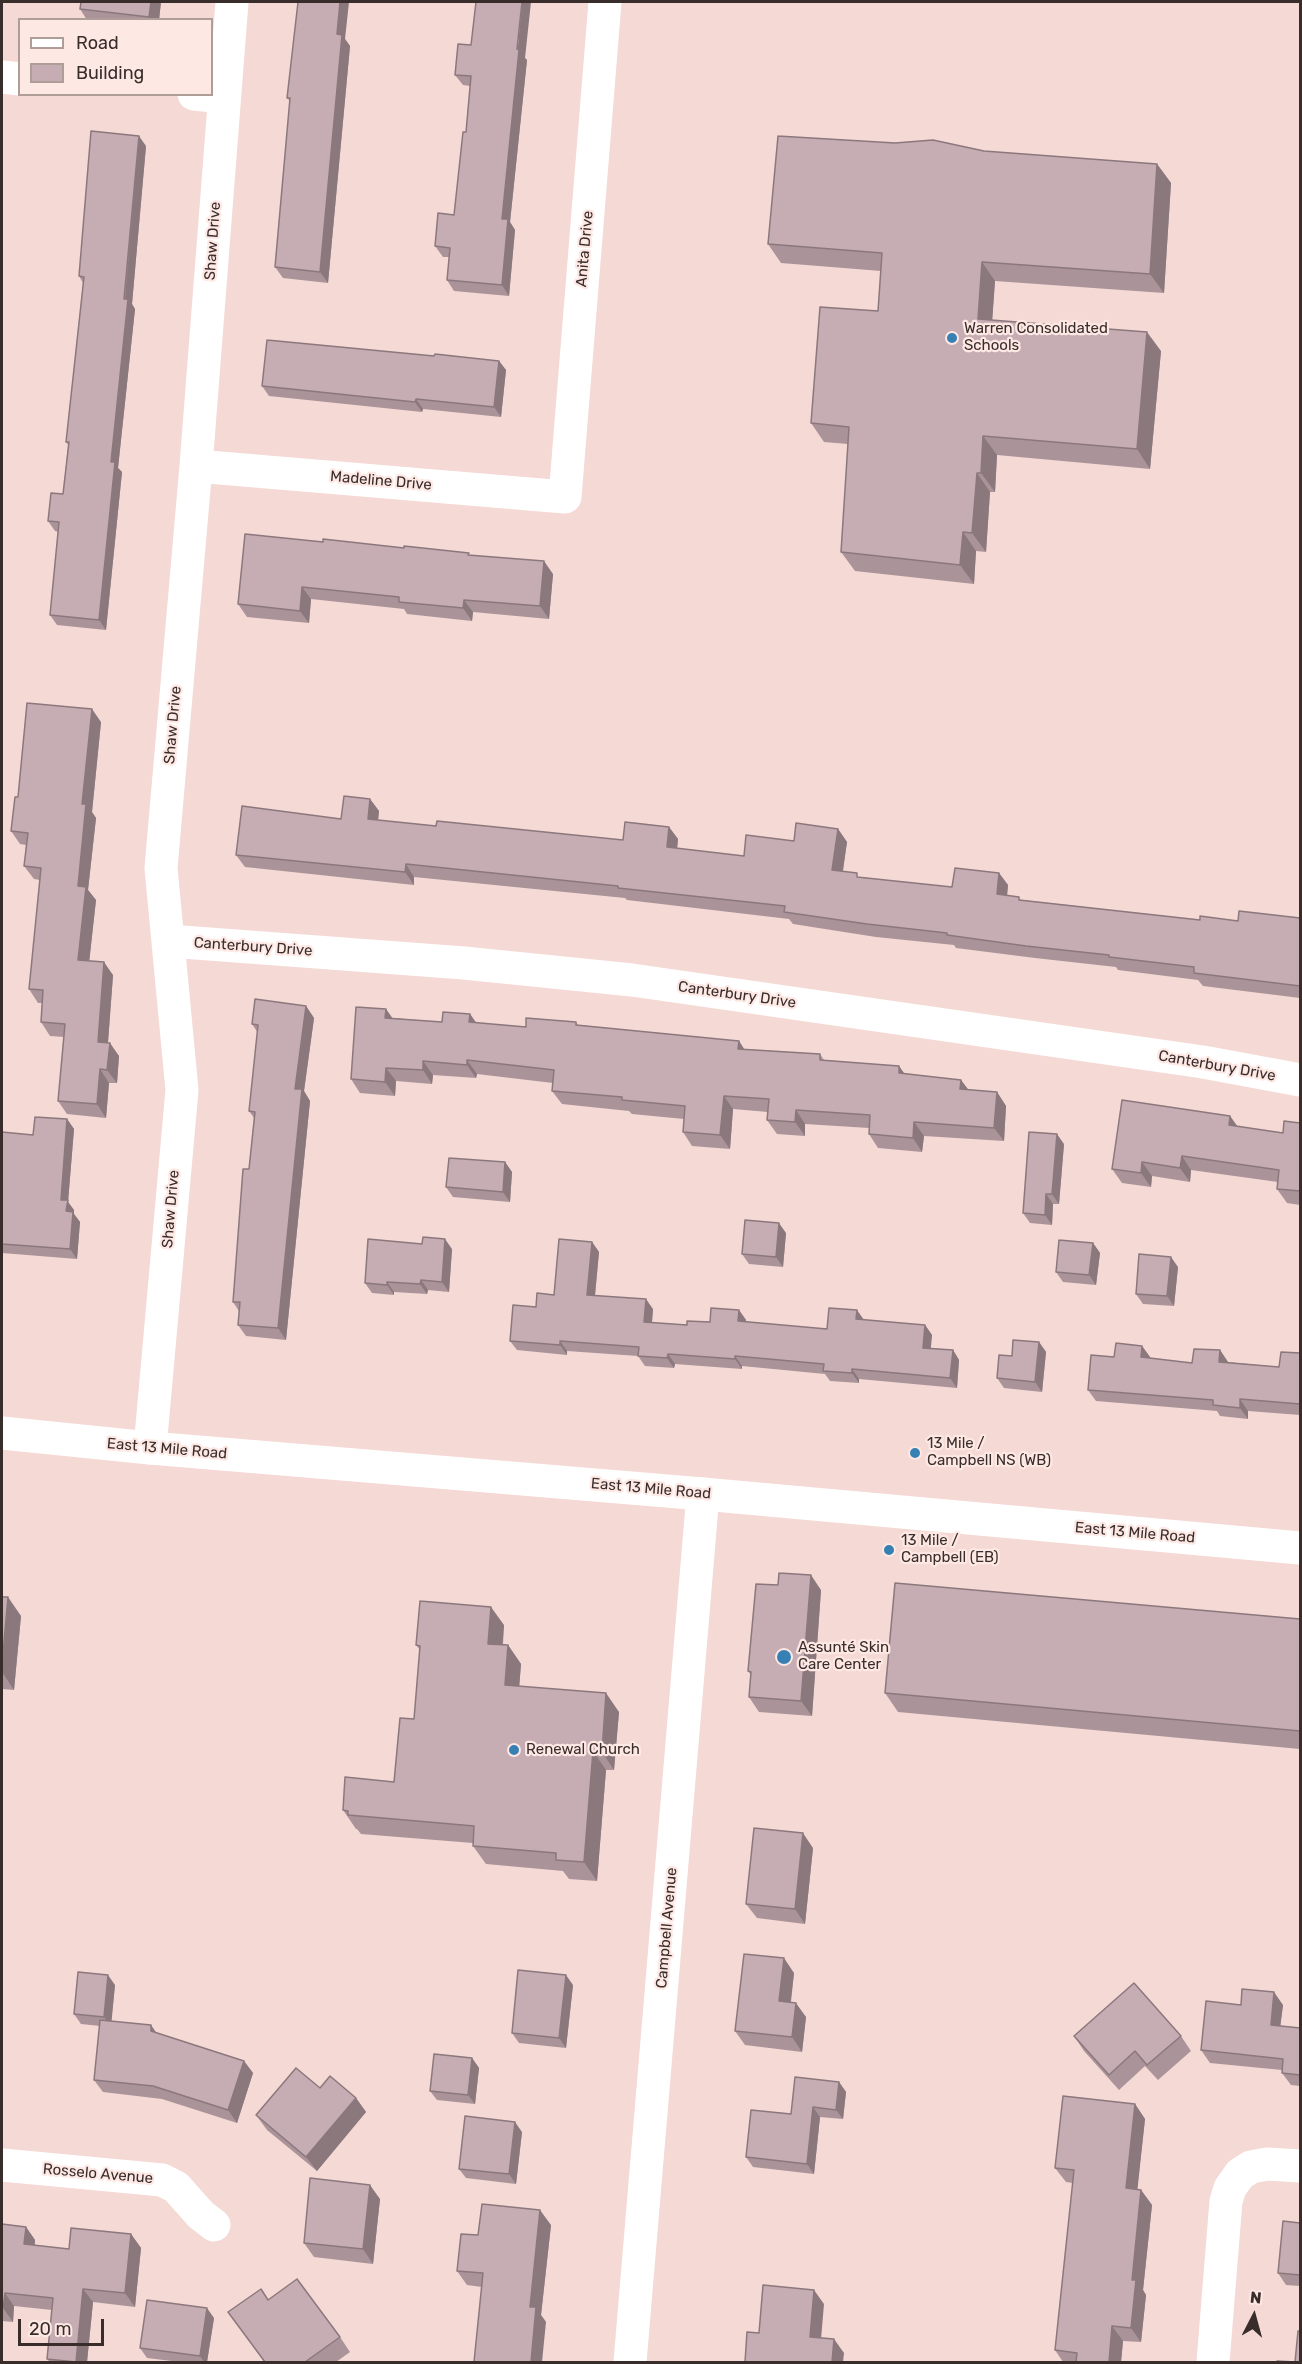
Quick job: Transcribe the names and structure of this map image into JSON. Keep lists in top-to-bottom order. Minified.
{"streets":{"street":["Shaw Drive","Anita Drive","Madeline Drive","Canterbury Drive","East 13 Mile Road","Campbell Avenue","Rosselo Avenue"]},"crossings":[["Shaw Drive","Madeline Drive"],["Shaw Drive","Canterbury Drive"],["Shaw Drive","East 13 Mile Road"],["Anita Drive","Madeline Drive"],["East 13 Mile Road","Campbell Avenue"]],"places":["Warren Consolidated Schools","13 Mile / Campbell NS (WB)","13 Mile / Campbell (EB)","Assunté Skin Care Center","Renewal Church"],"legend":["Road","Building"],"scale_bar":"20 m","north":"top"}
